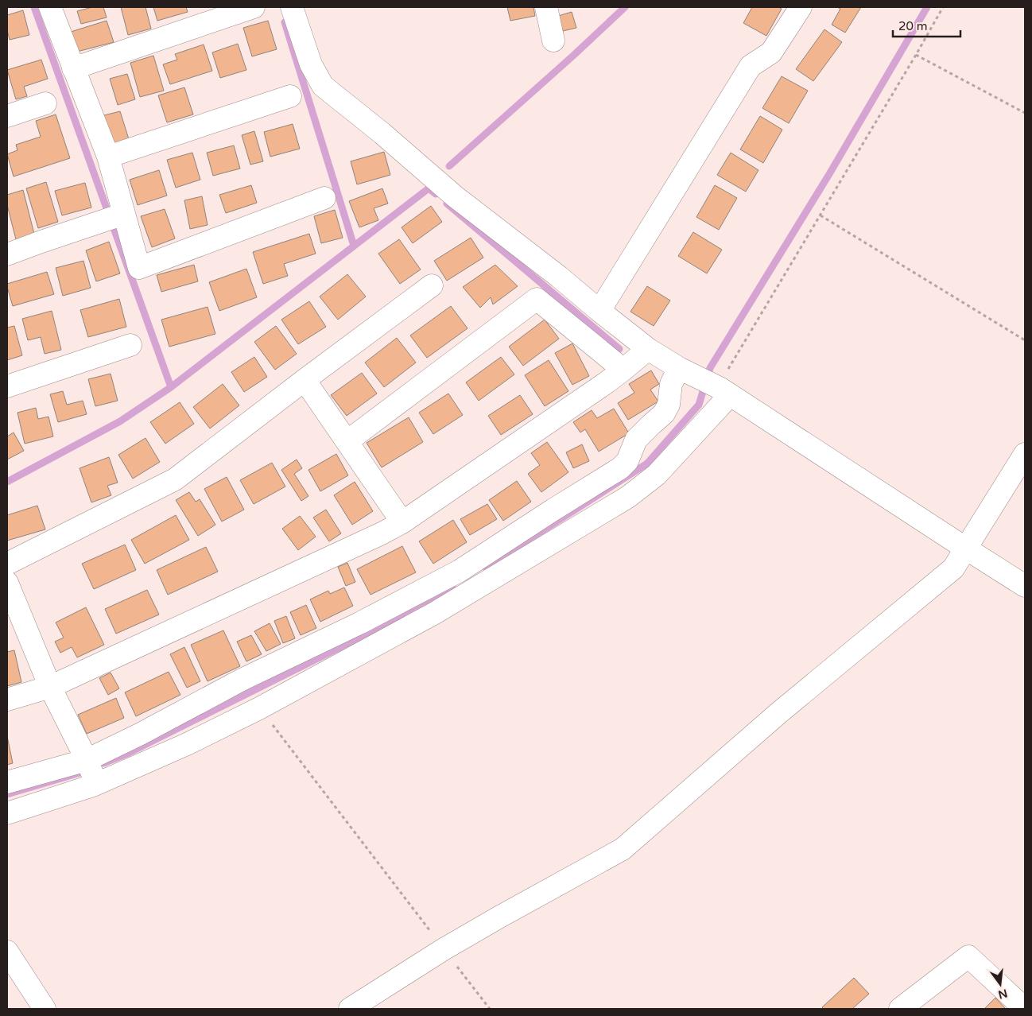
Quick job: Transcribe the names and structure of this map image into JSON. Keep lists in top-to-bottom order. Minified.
{"scale_bar":"20 m","north":"bottom"}
